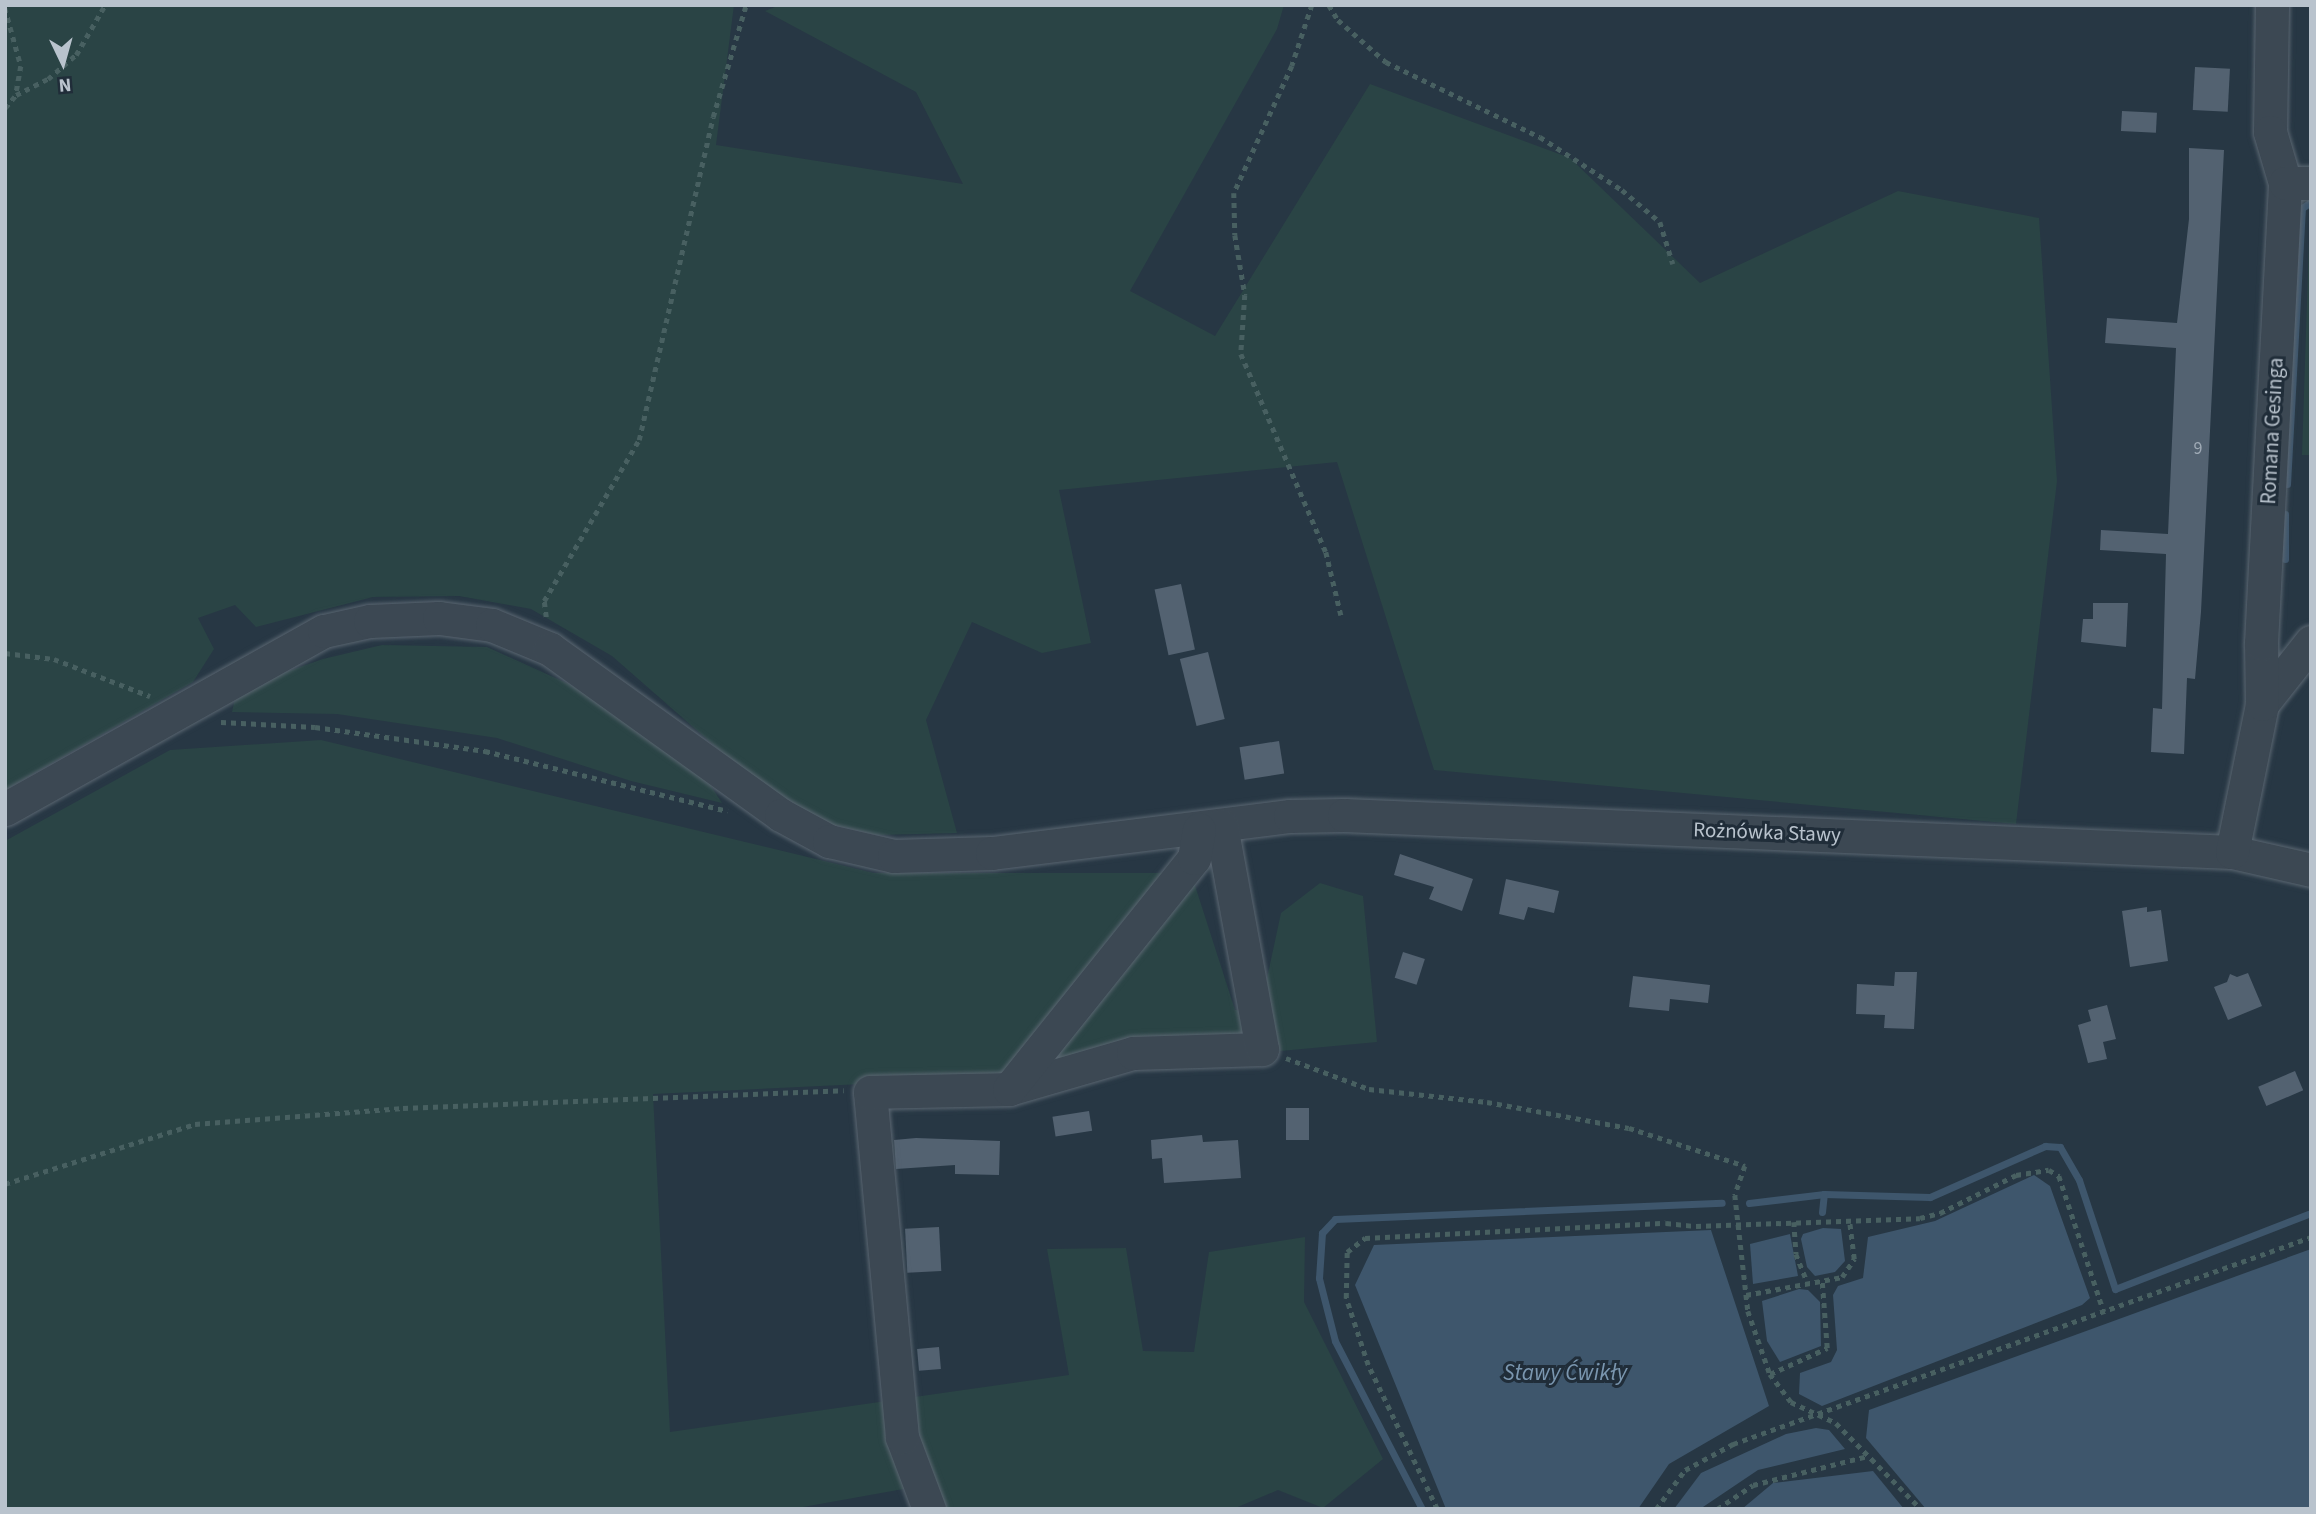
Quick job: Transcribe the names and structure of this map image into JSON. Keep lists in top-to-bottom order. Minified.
{"streets":{"street":["Romana Gesinga","Rożnówka Stawy"]},"crossings":[["Romana Gesinga","Rożnówka Stawy"]],"water":["Stawy Ćwikły"],"house_numbers":["9"],"north":"bottom"}
